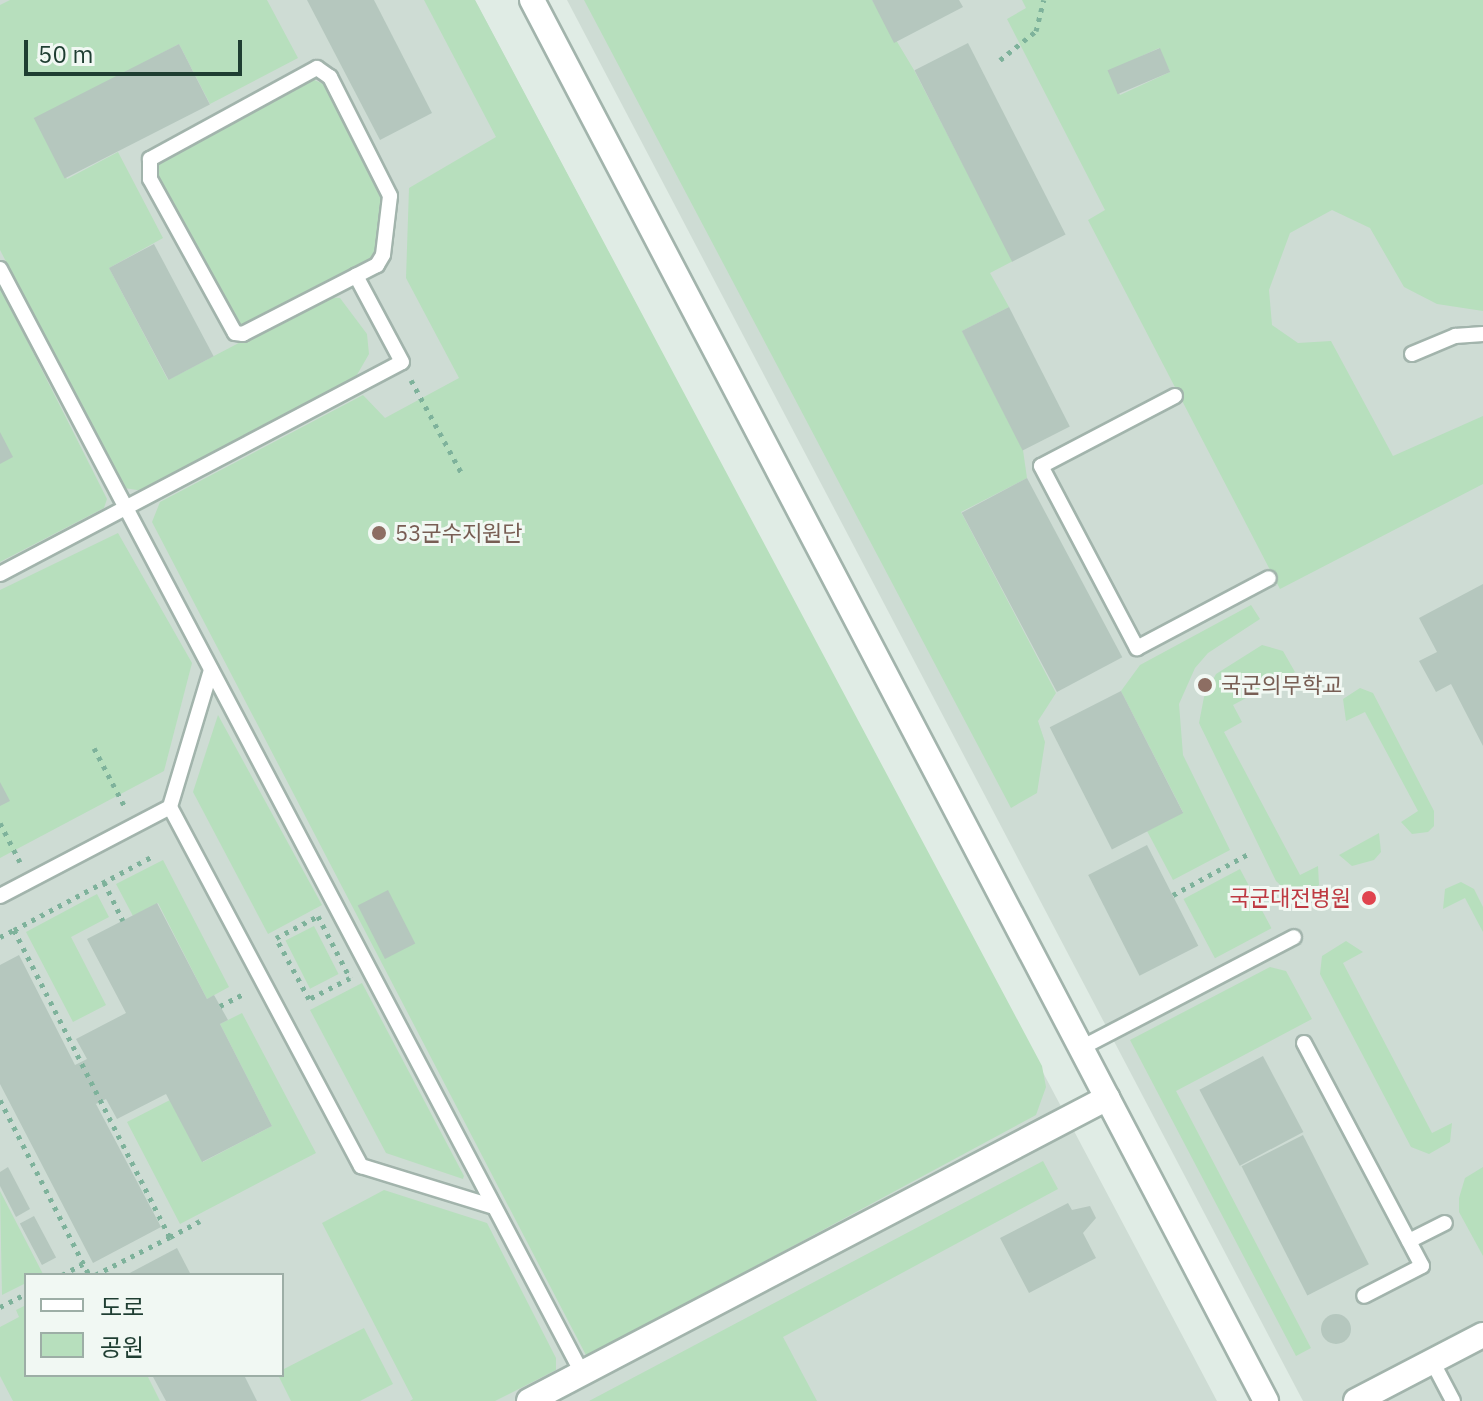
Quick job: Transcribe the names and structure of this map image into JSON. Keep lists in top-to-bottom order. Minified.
{"places":["53군수지원단","국군의무학교","국군대전병원"],"legend":["도로","공원"],"scale_bar":"50 m"}
